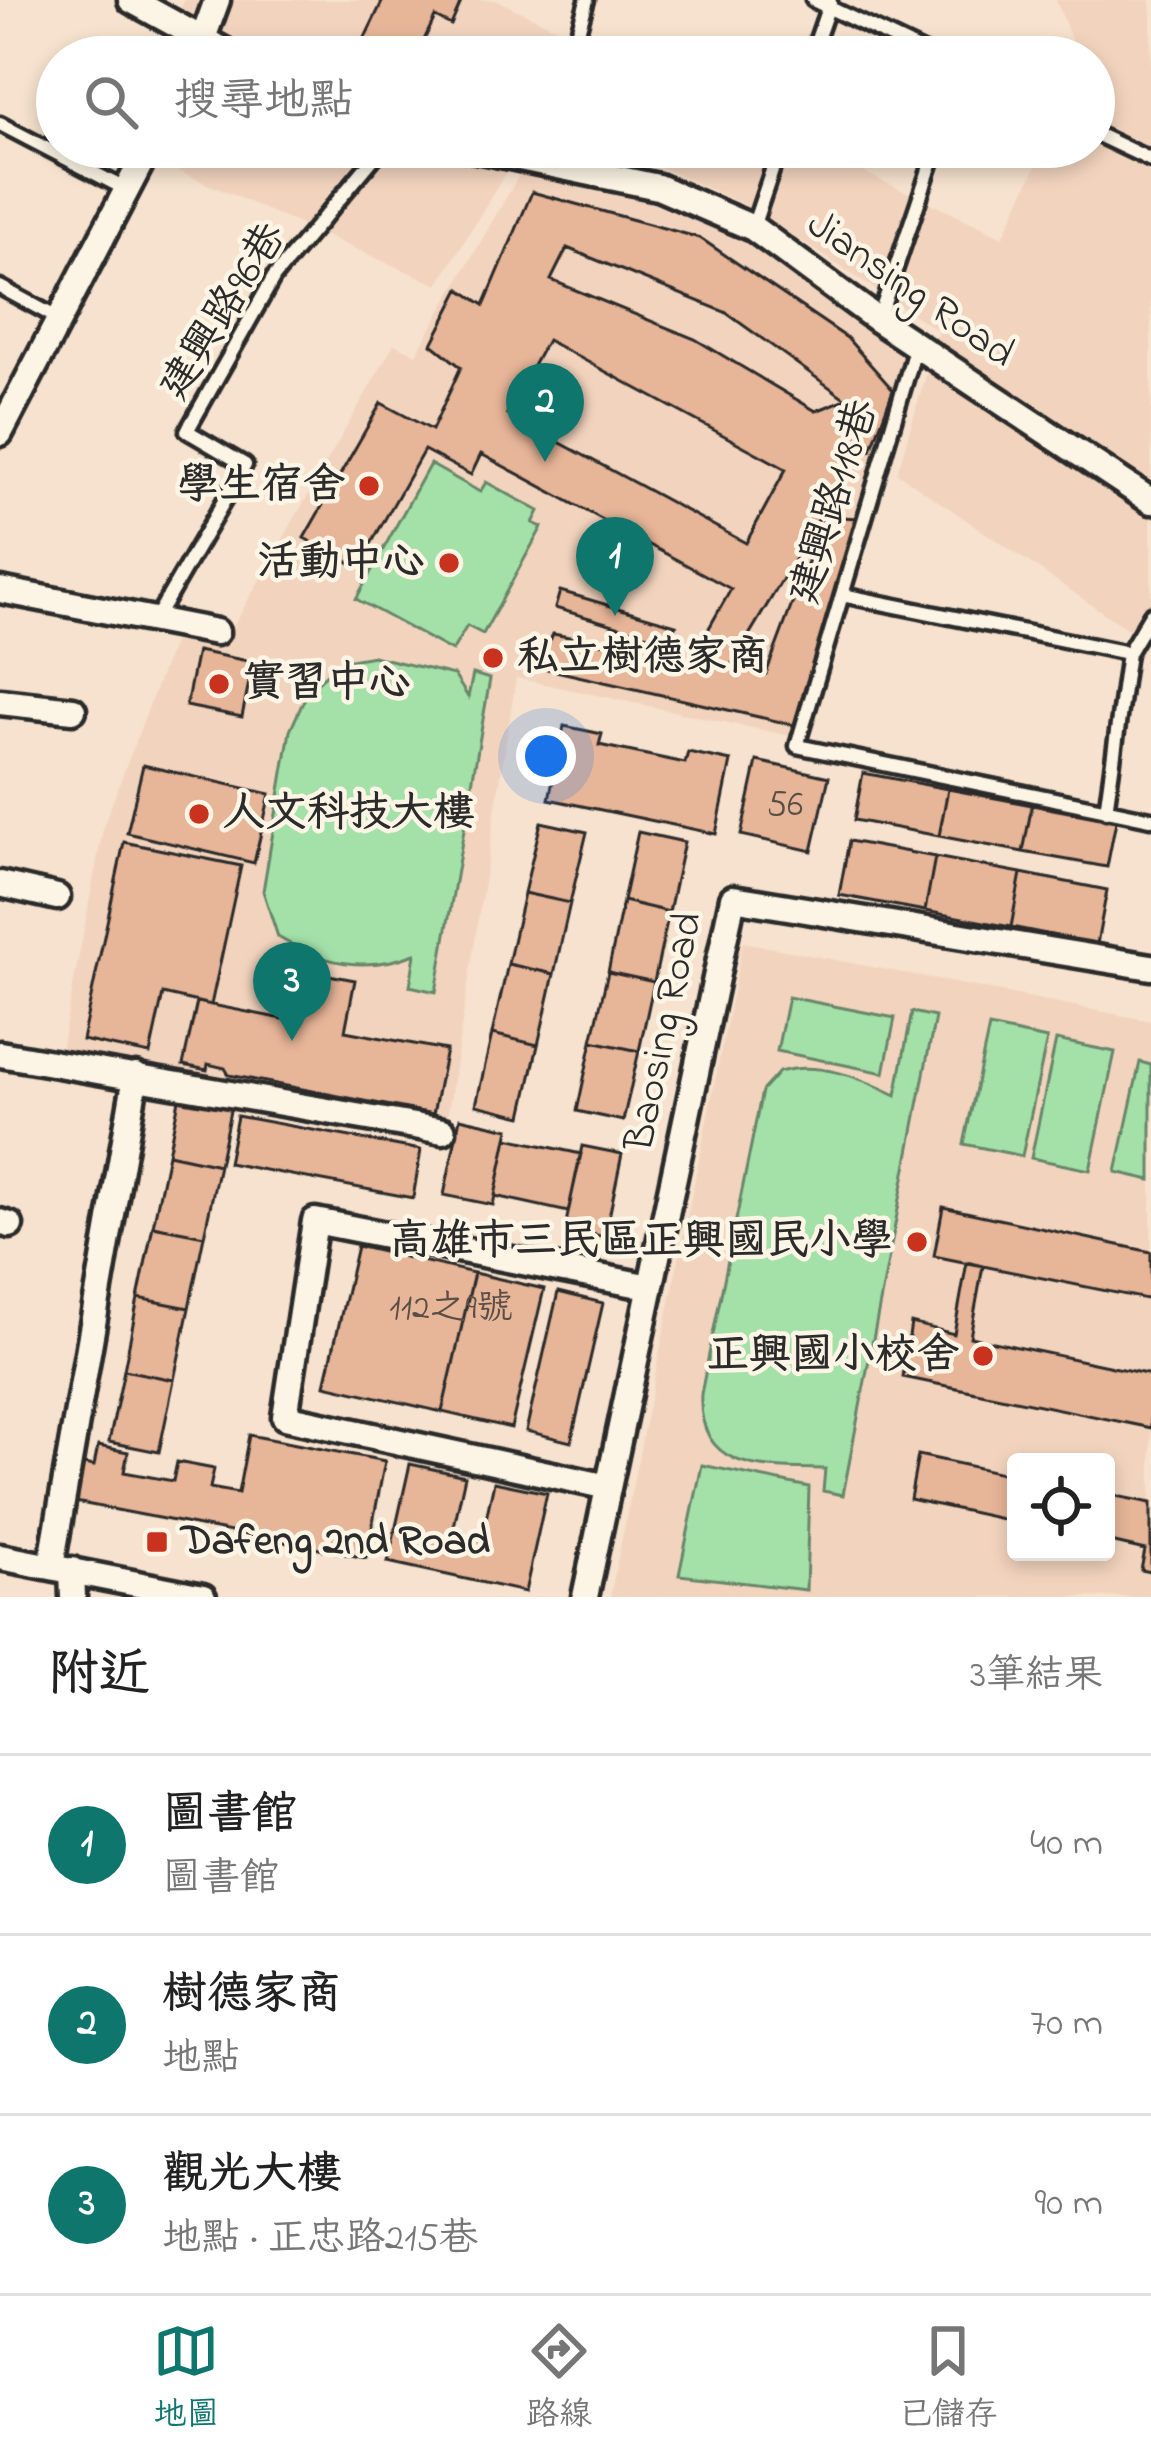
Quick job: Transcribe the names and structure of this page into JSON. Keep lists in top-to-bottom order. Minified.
{"streets":{"street":["Jiansing Road","Baosing Road"],"lane":["建興路96巷","建興路118巷"]},"crossings":[["Jiansing Road","建興路118巷"]],"places":{"other":["學生宿舍","活動中心","私立樹德家商","實習中心","人文科技大樓","高雄市三民區正興國民小學","正興國小校舍"],"transit":["Dafeng 2nd Road"]},"house_numbers":["56","112之9號"],"page":{"search":"搜尋地點","pins":["2","1","3"],"heading":["附近","3筆結果"],"list":[{"mark":"1","name":"圖書館","note":"圖書館","value":"40 m"},{"mark":"2","name":"樹德家商","note":"地點","value":"70 m"},{"mark":"3","name":"觀光大樓","note":"地點 · 正忠路215巷","value":"90 m"}],"nav":["地圖","路線","已儲存"]}}
